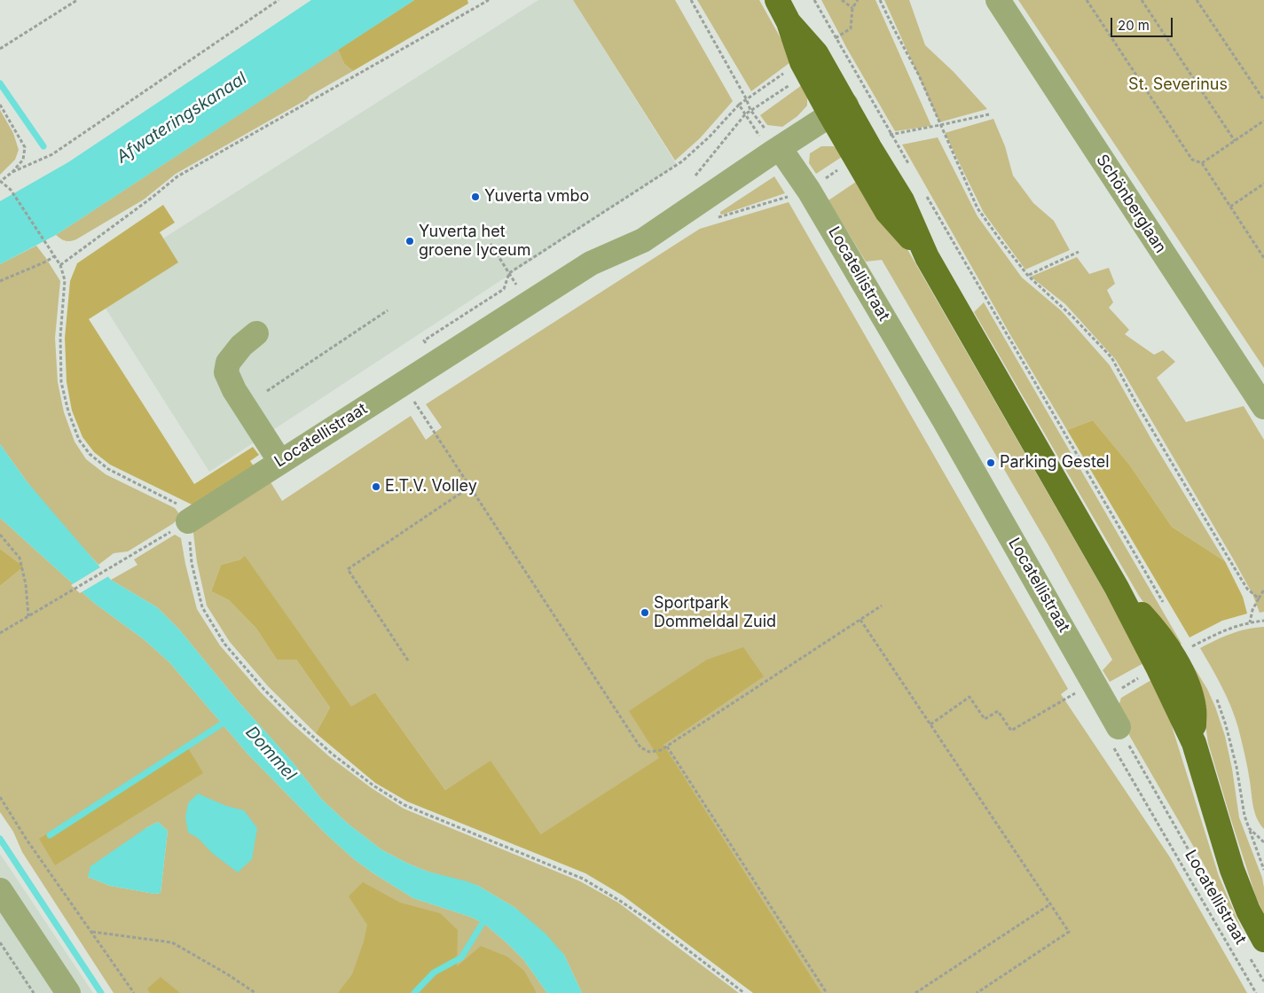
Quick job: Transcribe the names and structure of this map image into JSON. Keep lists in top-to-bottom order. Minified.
{"streets":{"main road":["Locatellistraat"],"street":["Schönberglaan"]},"water":["Afwateringskanaal","Dommel"],"parks":["St. Severinus"],"places":["Yuverta vmbo","Yuverta het groene lyceum","Parking Gestel","E.T.V. Volley","Sportpark Dommeldal Zuid"],"scale_bar":"20 m"}
